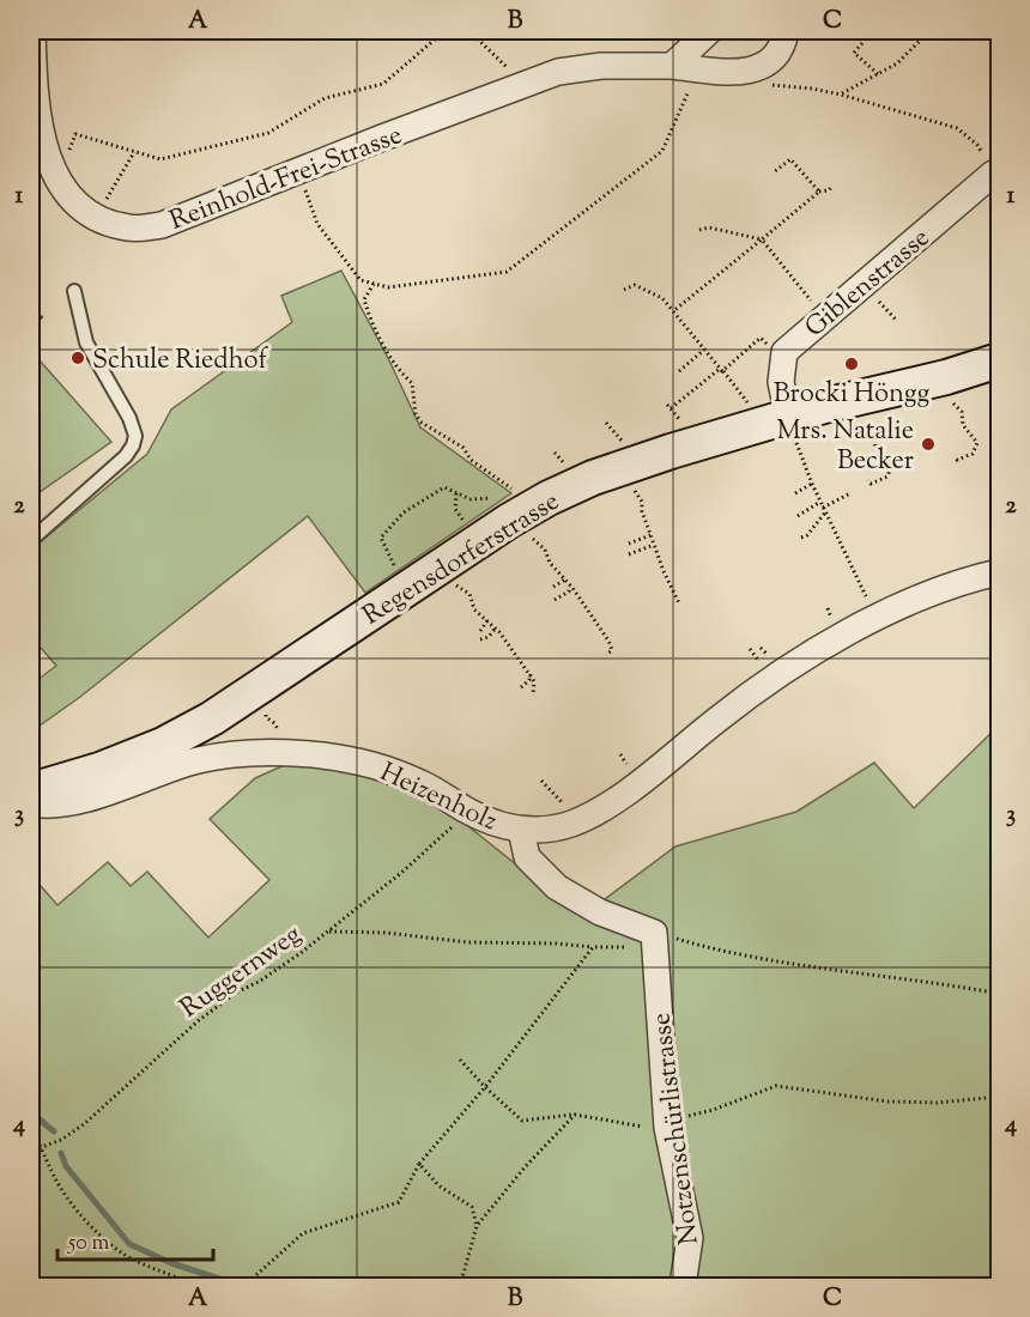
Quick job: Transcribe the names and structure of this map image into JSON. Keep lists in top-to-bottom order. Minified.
{"streets":{"street":["Reinhold-Frei-Strasse","Giblenstrasse","Regensdorferstrasse","Heizenholz","Notzenschürlistrasse"],"path":["Ruggernweg"]},"crossings":[["Giblenstrasse","Regensdorferstrasse"],["Heizenholz","Ruggernweg"]],"places":["Schule Riedhof","Brocki Höngg","Mrs. Natalie Becker"],"scale_bar":"50 m","grid":{"columns":["A","B","C"],"rows":["1","2","3","4"]}}
